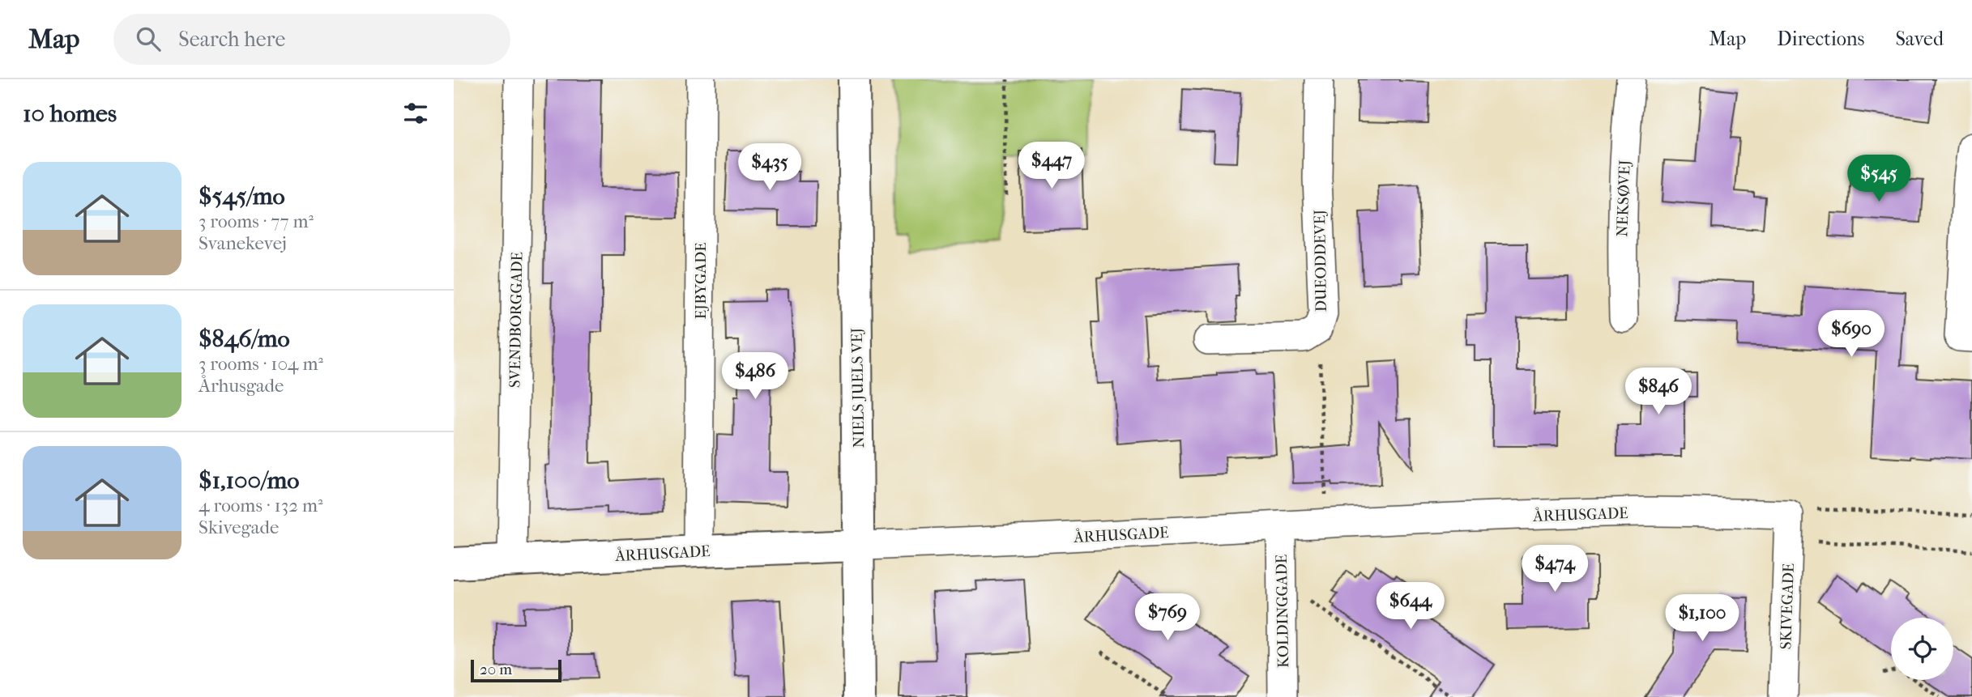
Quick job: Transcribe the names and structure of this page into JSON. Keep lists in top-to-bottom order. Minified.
{"streets":{"street":["NEKSØVEJ","DUEODDEVEJ","EJBYGADE","SVENDBORGGADE","NIELS JUELS VEJ","ÅRHUSGADE","SKIVEGADE","KOLDINGGADE"]},"crossings":[["EJBYGADE","ÅRHUSGADE"],["SVENDBORGGADE","ÅRHUSGADE"],["NIELS JUELS VEJ","ÅRHUSGADE"],["ÅRHUSGADE","SKIVEGADE"],["ÅRHUSGADE","KOLDINGGADE"]],"scale_bar":"20 m","page":{"header":"Map","search":"Search here","nav":["Map","Directions","Saved"],"heading":"10 homes","price":["$447","$435","$545","$690","$486","$846","$474","$644","$769","$1,100"],"list":[{"name":"$545/mo","note":"3 rooms · 77 m² · Svanekevej"},{"name":"$846/mo","note":"3 rooms · 104 m² · Århusgade"},{"name":"$1,100/mo","note":"4 rooms · 132 m² · Skivegade"}],"scale":"20 m"}}
